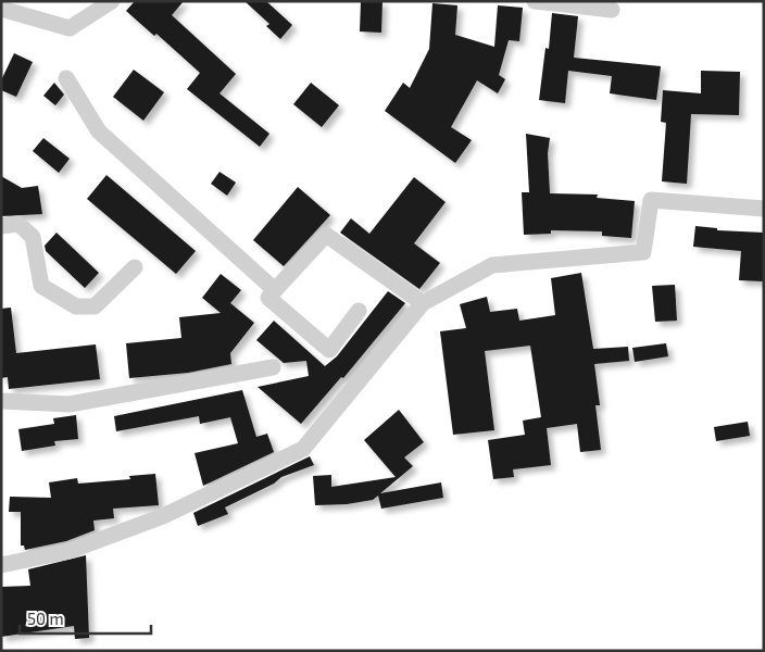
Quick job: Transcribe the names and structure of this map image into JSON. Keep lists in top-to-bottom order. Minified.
{"scale_bar":"50 m"}
